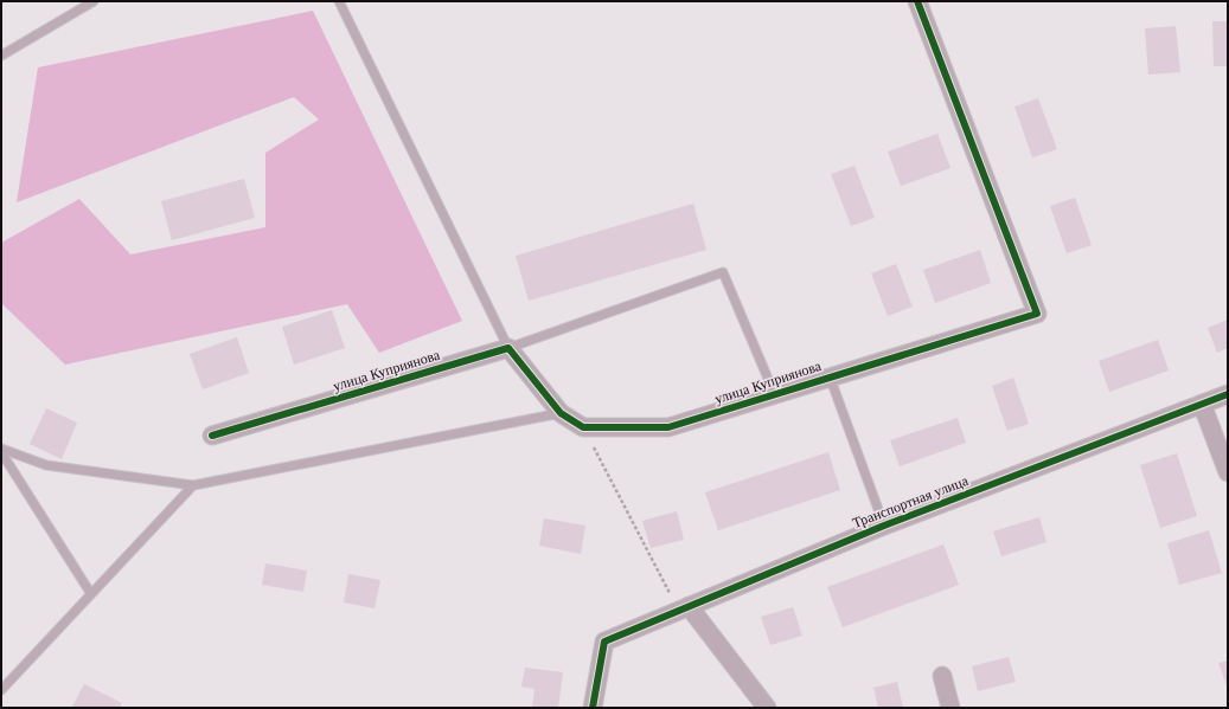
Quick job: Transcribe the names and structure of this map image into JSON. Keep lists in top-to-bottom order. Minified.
{"streets":{"street":["улица Куприянова","Транспортная улица"]}}
